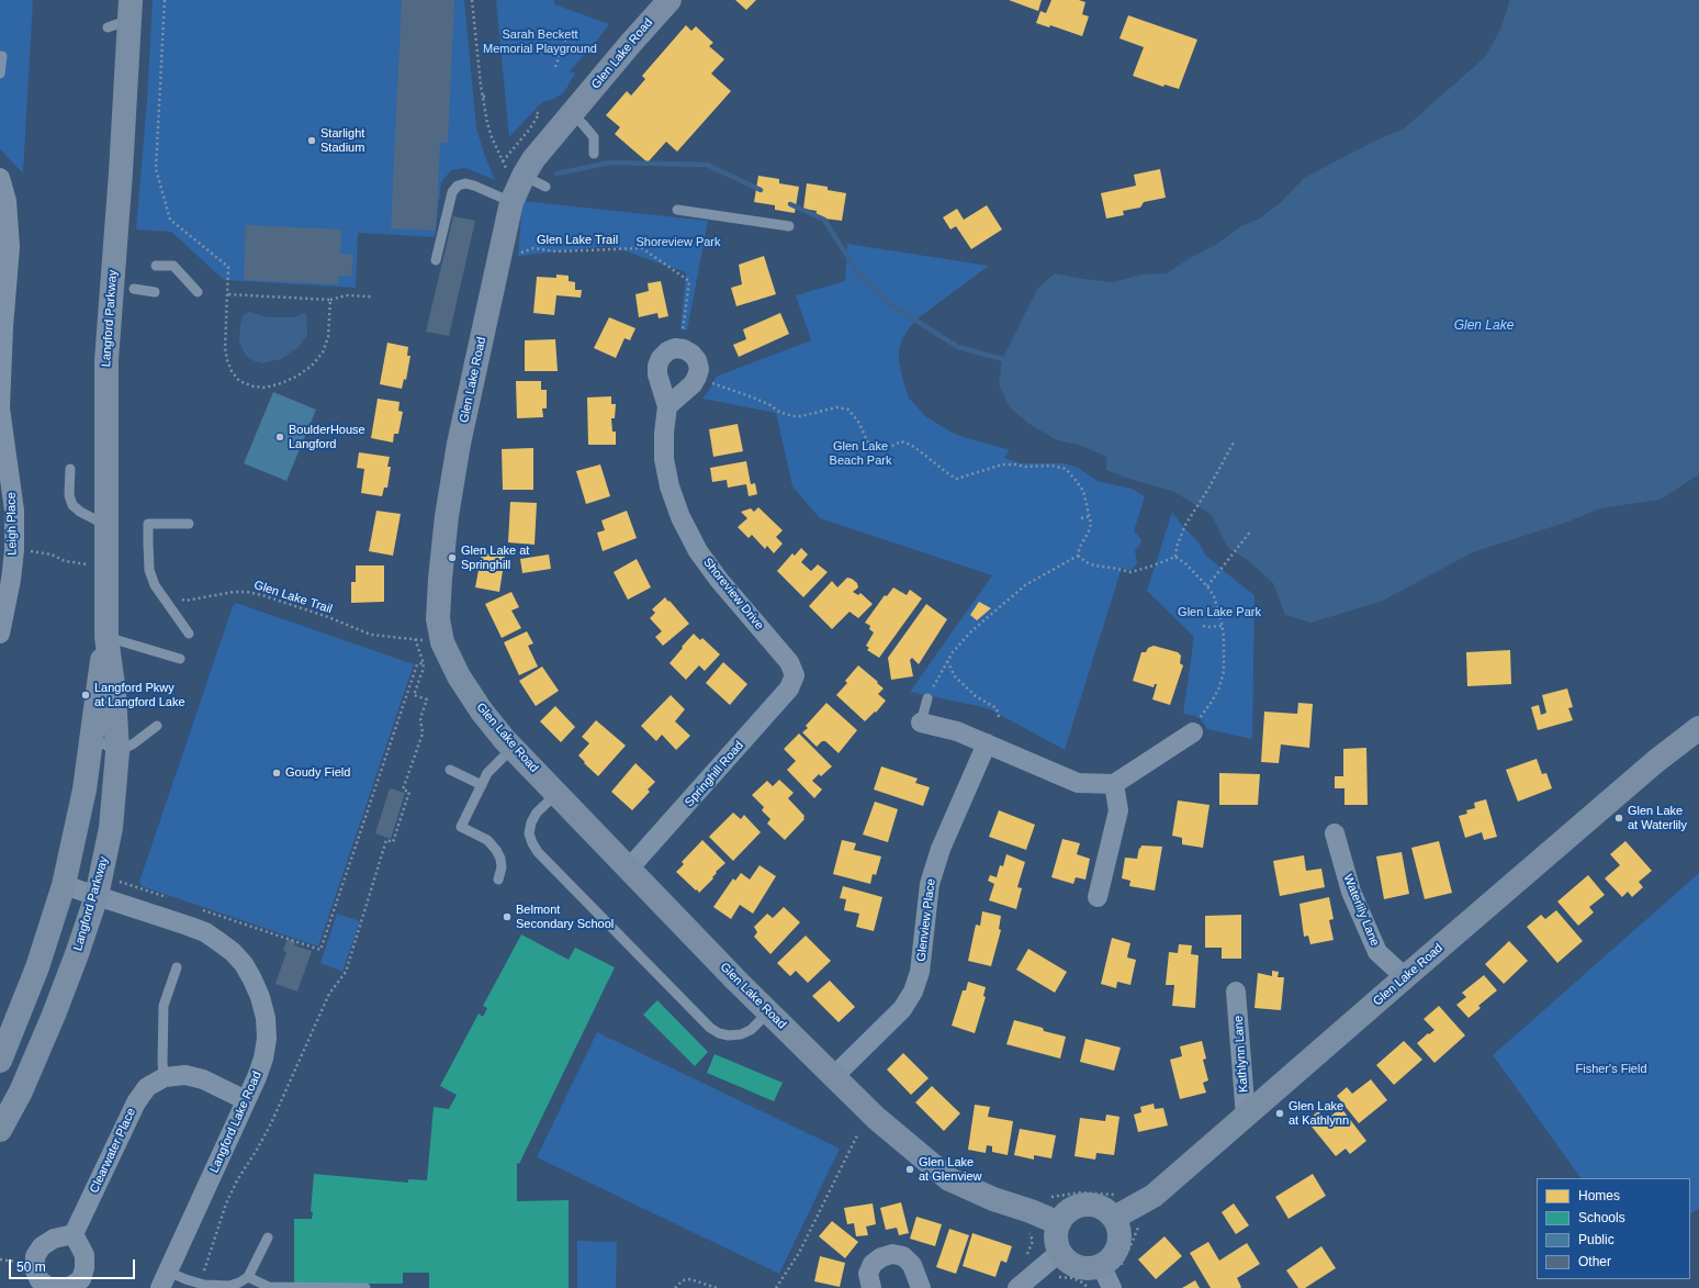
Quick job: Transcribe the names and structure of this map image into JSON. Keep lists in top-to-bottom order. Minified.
{"streets":{"street":["Glen Lake Road","Langford Parkway","Leigh Place","Shoreview Drive","Springhill Road","Waterlily Lane","Glenview Place","Kathlynn Lane","Langford Lake Road","Clearwater Place"],"path":["Glen Lake Trail"]},"crossings":[["Glen Lake Road","Glen Lake Trail"],["Glen Lake Road","Springhill Road"],["Glen Lake Road","Waterlily Lane"],["Glen Lake Road","Glenview Place"],["Glen Lake Road","Kathlynn Lane"],["Glen Lake Trail","Shoreview Drive"],["Langford Parkway","Langford Lake Road"],["Shoreview Drive","Springhill Road"],["Langford Lake Road","Clearwater Place"]],"water":["Glen Lake"],"parks":["Sarah Beckett Memorial Playground","Shoreview Park","Glen Lake Beach Park","Glen Lake Park","Fisher's Field"],"places":["Starlight Stadium","BoulderHouse Langford","Glen Lake at Springhill","Langford Pkwy at Langford Lake","Goudy Field","Glen Lake at Waterlily","Belmont Secondary School","Glen Lake at Kathlynn","Glen Lake at Glenview"],"legend":["Homes","Schools","Public","Other"],"scale_bar":"50 m"}
